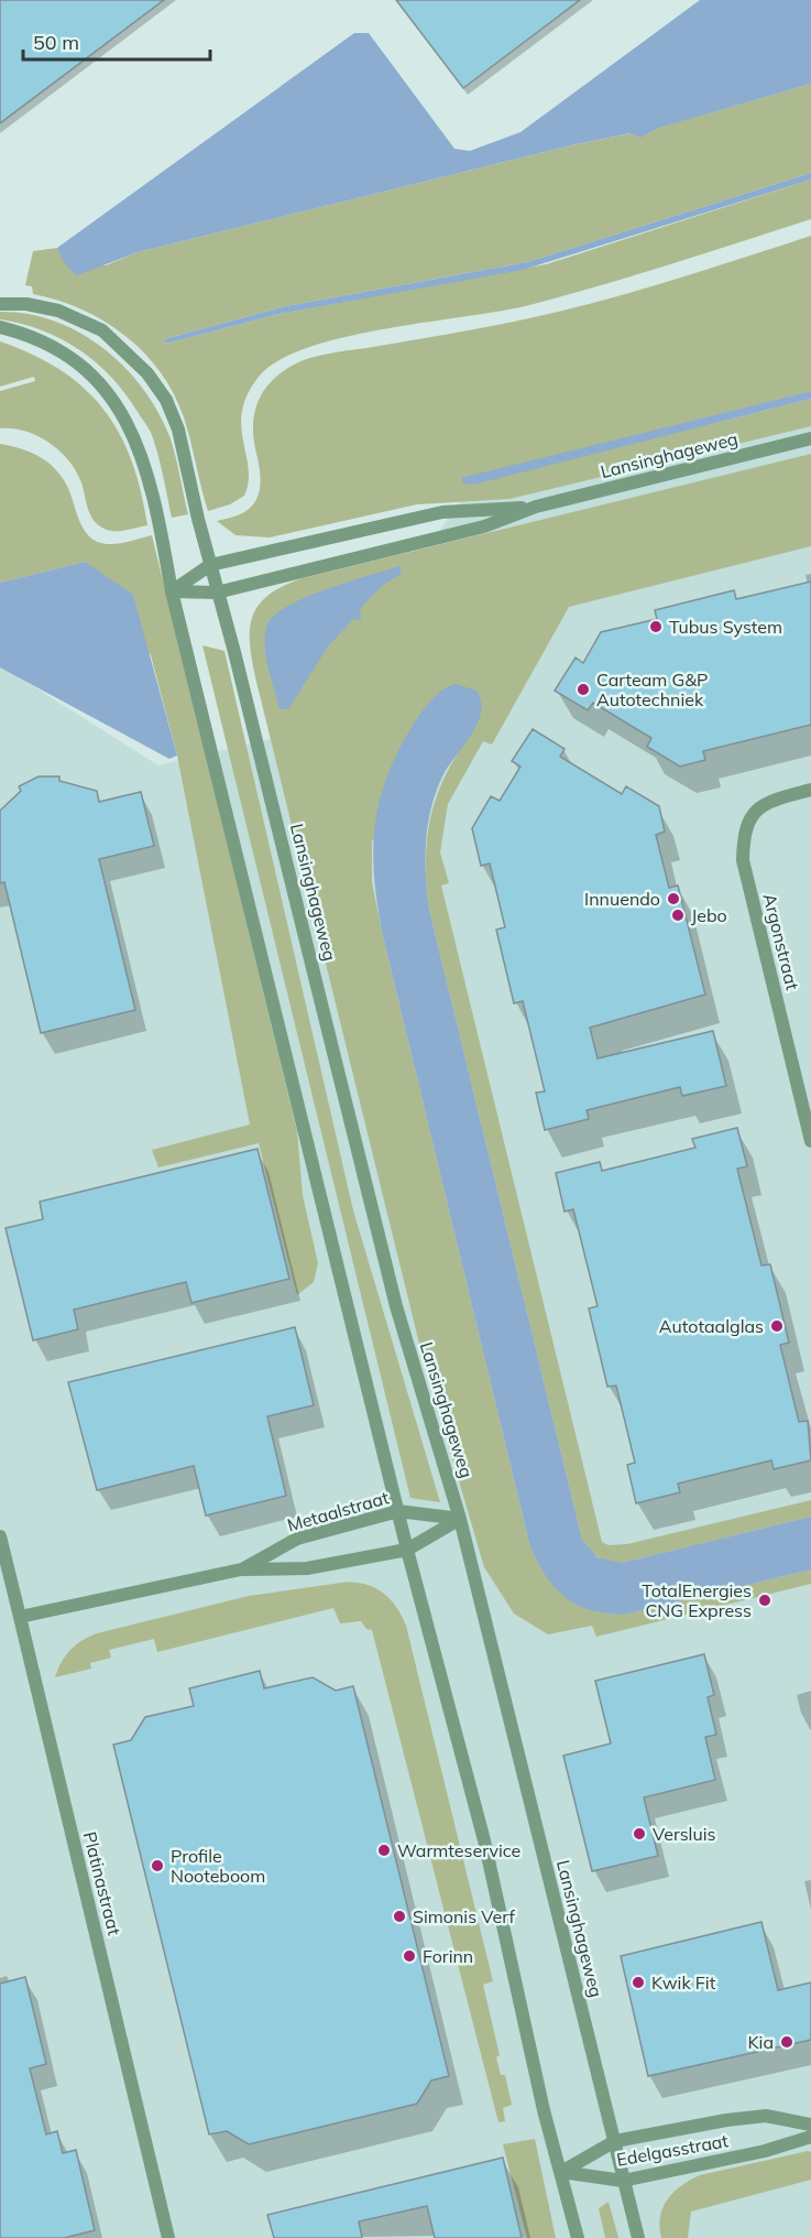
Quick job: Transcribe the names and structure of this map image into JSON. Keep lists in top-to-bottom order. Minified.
{"streets":{"street":["Lansinghageweg","Argonstraat","Metaalstraat","Platinastraat","Edelgasstraat"]},"crossings":[["Lansinghageweg","Metaalstraat"],["Lansinghageweg","Edelgasstraat"],["Metaalstraat","Platinastraat"]],"places":["Tubus System","Carteam G&P Autotechniek","Innuendo","Jebo","Autotaalglas","TotalEnergies CNG Express","Versluis","Warmteservice","Profile Nooteboom","Simonis Verf","Forinn","Kwik Fit","Kia"],"scale_bar":"50 m"}
